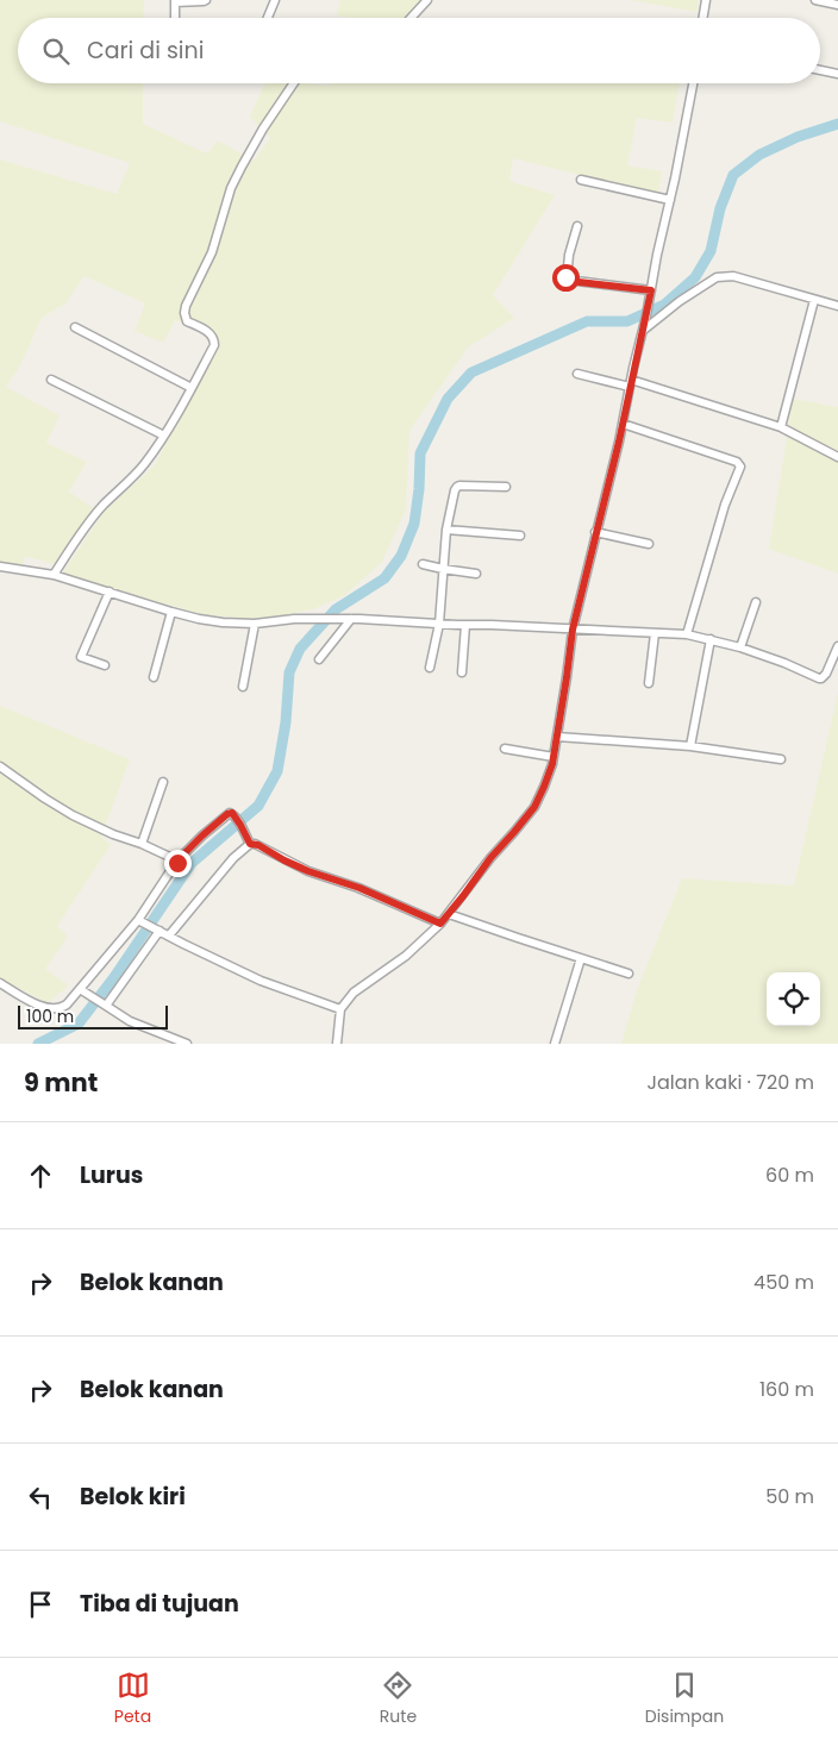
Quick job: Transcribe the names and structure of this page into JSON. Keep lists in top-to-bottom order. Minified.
{"scale_bar":"100 m","page":{"search":"Cari di sini","scale":"100 m","heading":["9 mnt","Jalan kaki · 720 m"],"list":[["Lurus","60 m"],["Belok kanan","450 m"],["Belok kanan","160 m"],["Belok kiri","50 m"],"Tiba di tujuan"],"nav":["Peta","Rute","Disimpan"]}}
